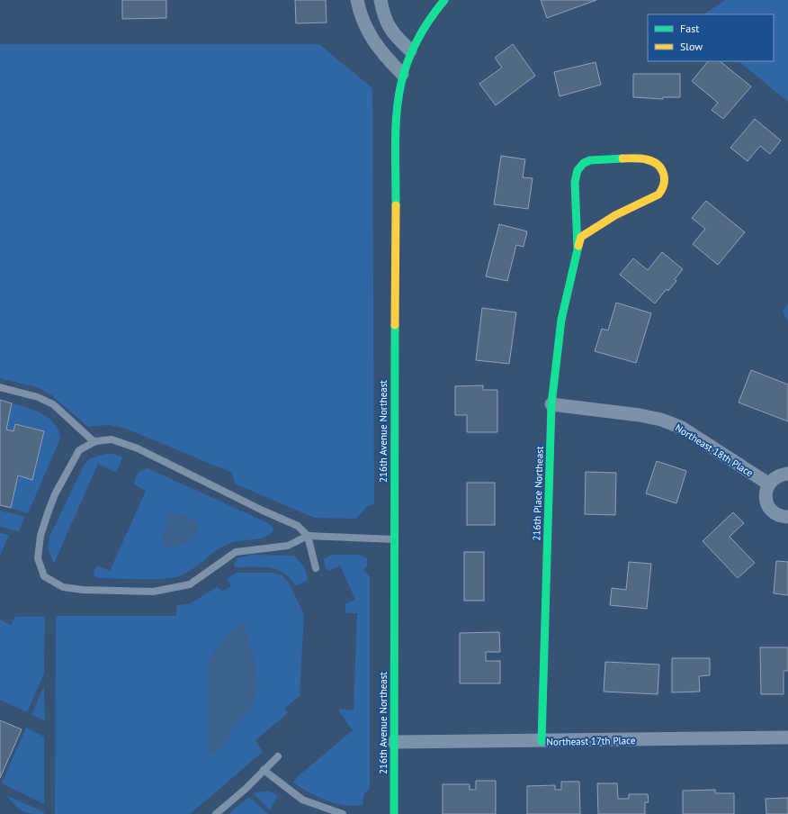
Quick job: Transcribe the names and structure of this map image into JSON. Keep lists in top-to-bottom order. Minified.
{"streets":{"street":["216th Avenue Northeast","Northeast 18th Place","216th Place Northeast","Northeast 17th Place"]},"crossings":[["216th Avenue Northeast","Northeast 17th Place"],["Northeast 18th Place","216th Place Northeast"],["216th Place Northeast","Northeast 17th Place"]],"legend":["Fast","Slow"]}
